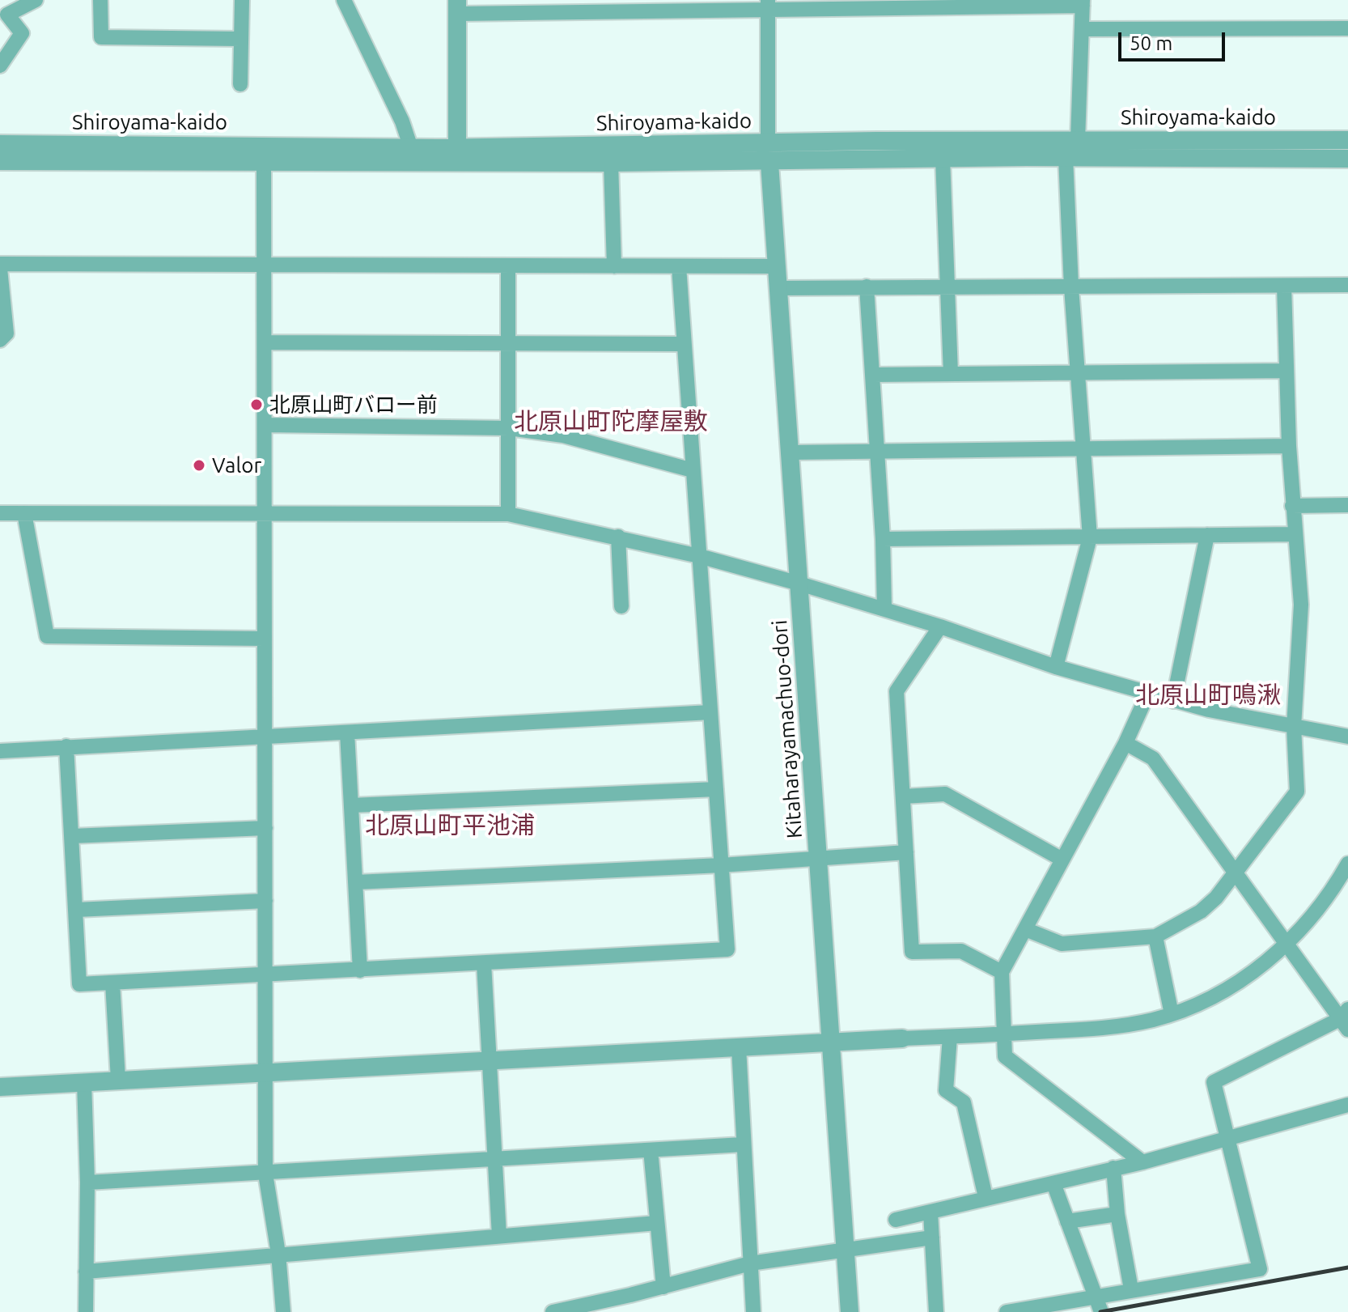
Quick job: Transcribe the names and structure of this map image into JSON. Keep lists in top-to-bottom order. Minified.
{"streets":{"street":["Shiroyama-kaido","Kitaharayamachuo-dori"]},"crossings":[["Shiroyama-kaido","Kitaharayamachuo-dori"]],"districts":["北原山町陀摩屋敷","北原山町鳴湫","北原山町平池浦"],"places":["北原山町バロー前","Valor"],"scale_bar":"50 m"}
